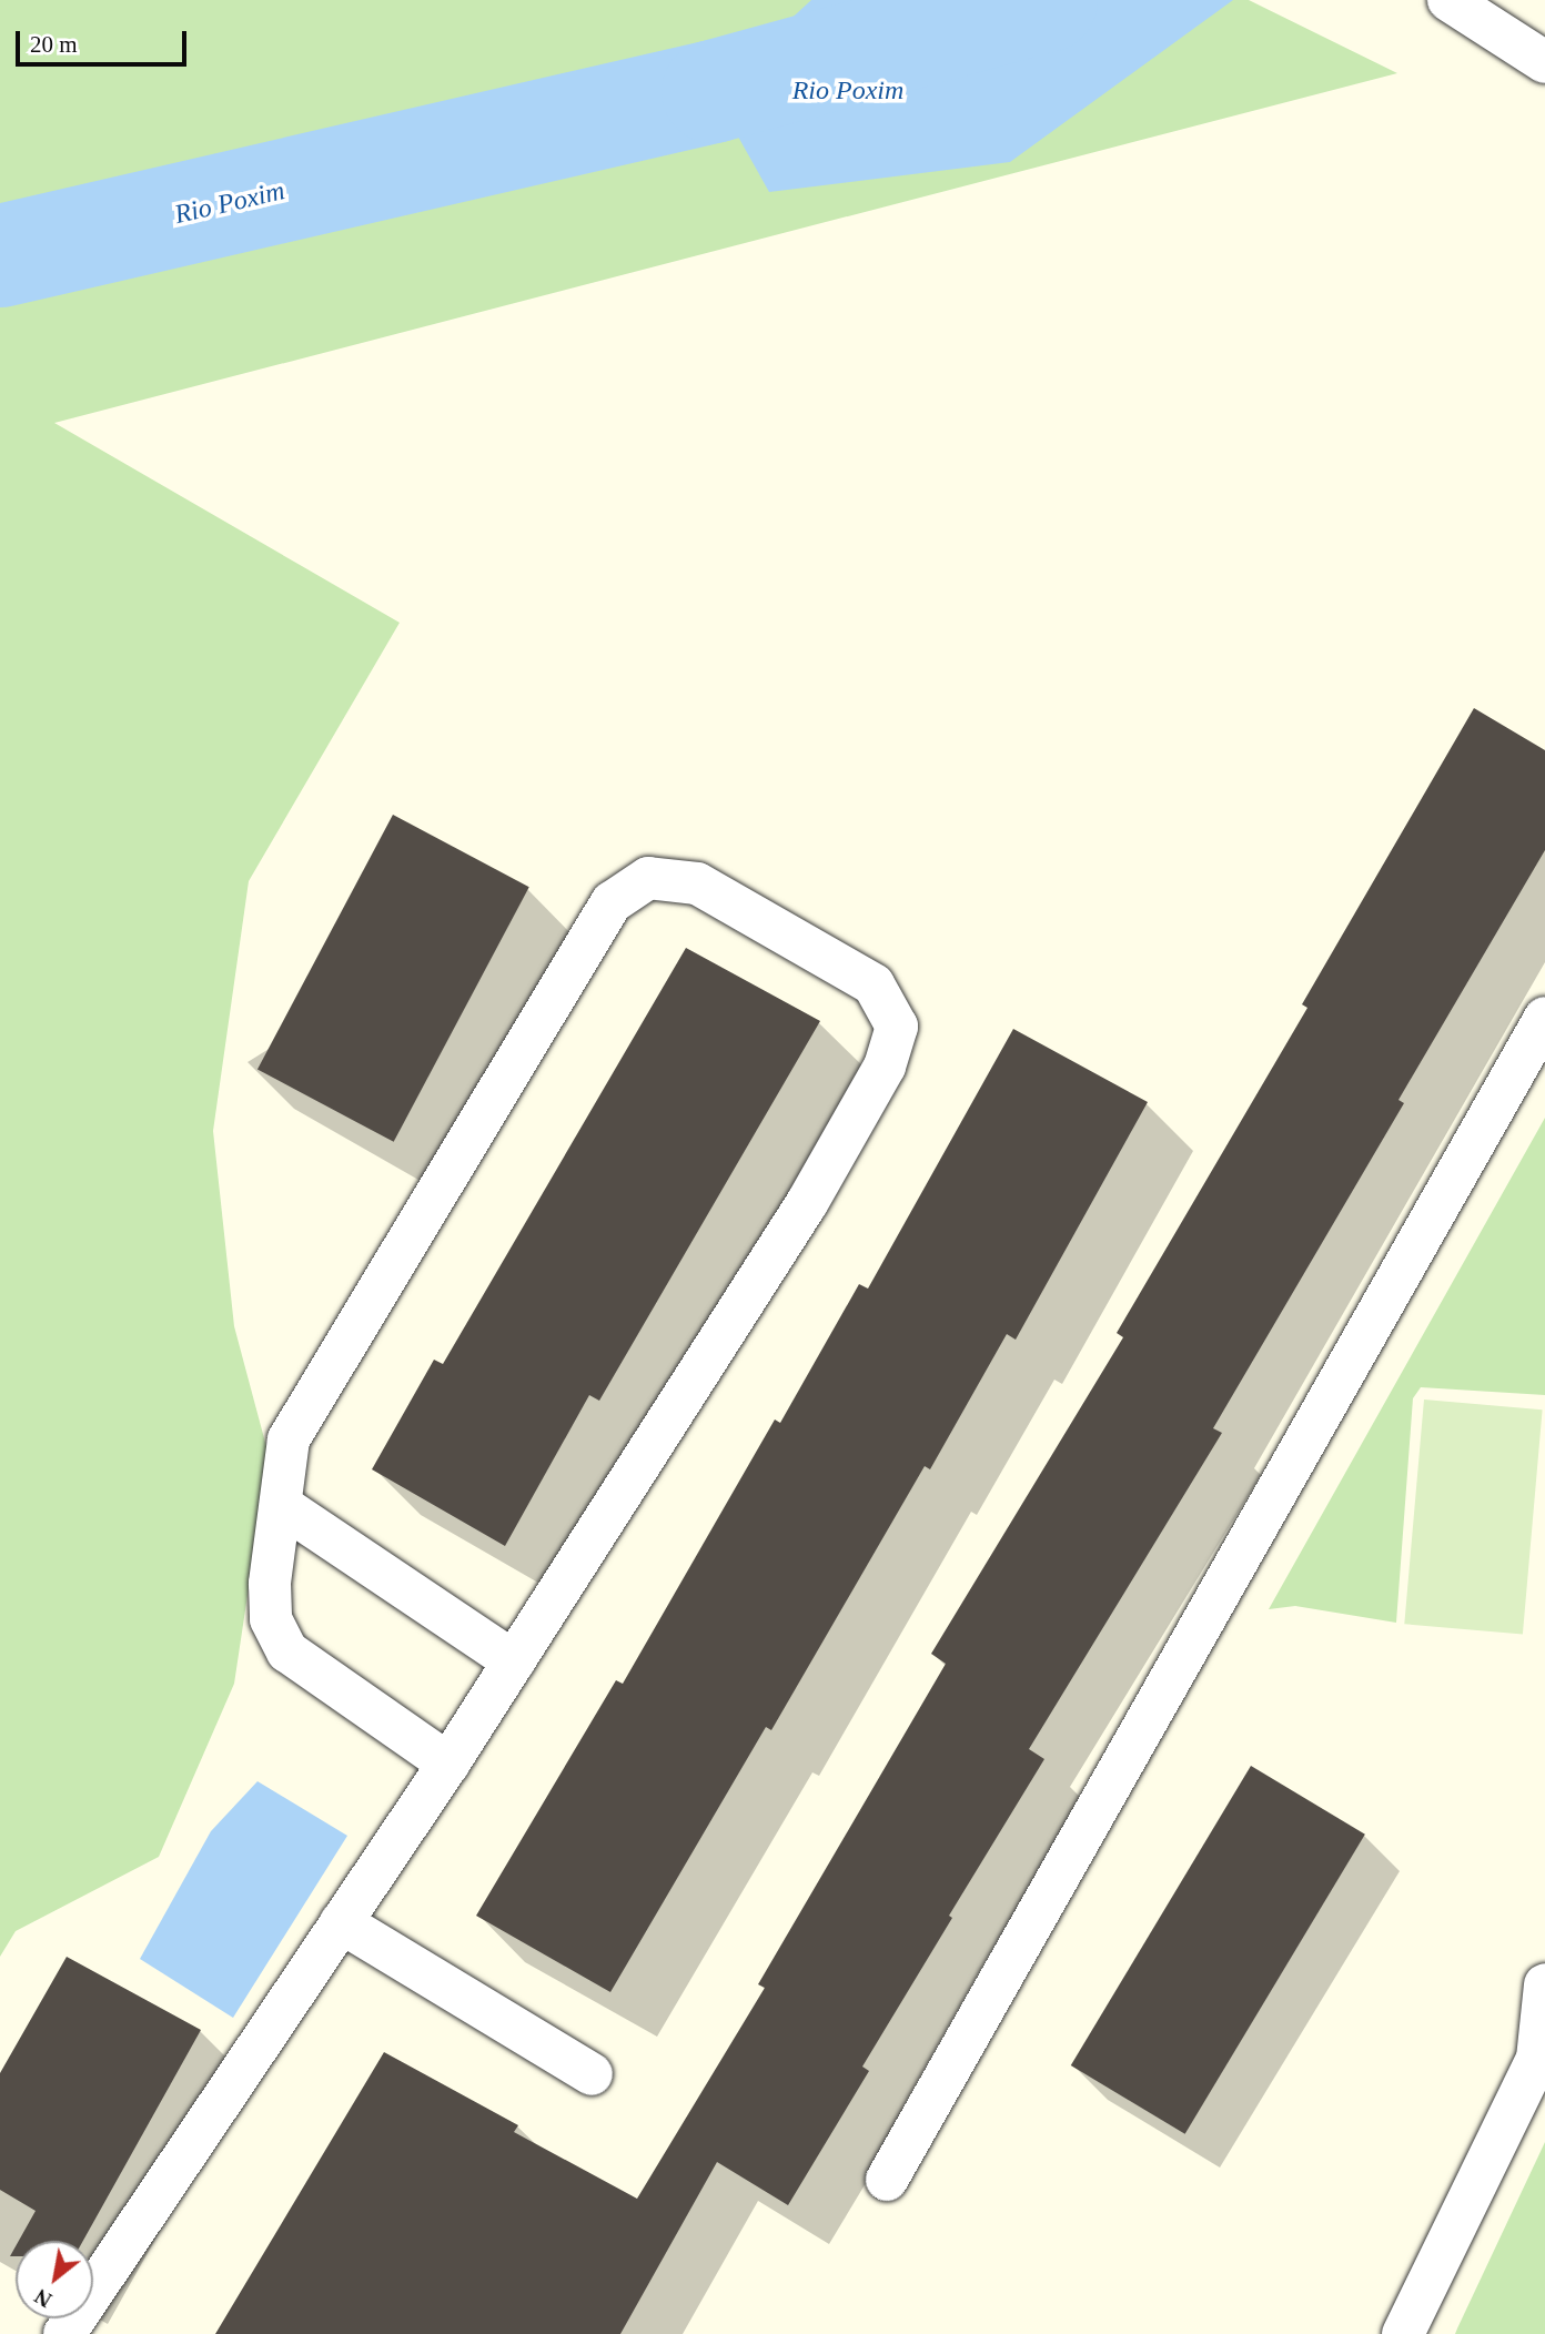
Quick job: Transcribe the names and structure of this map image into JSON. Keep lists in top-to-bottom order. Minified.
{"water":["Rio Poxim"],"scale_bar":"20 m","north":"bottom left"}
